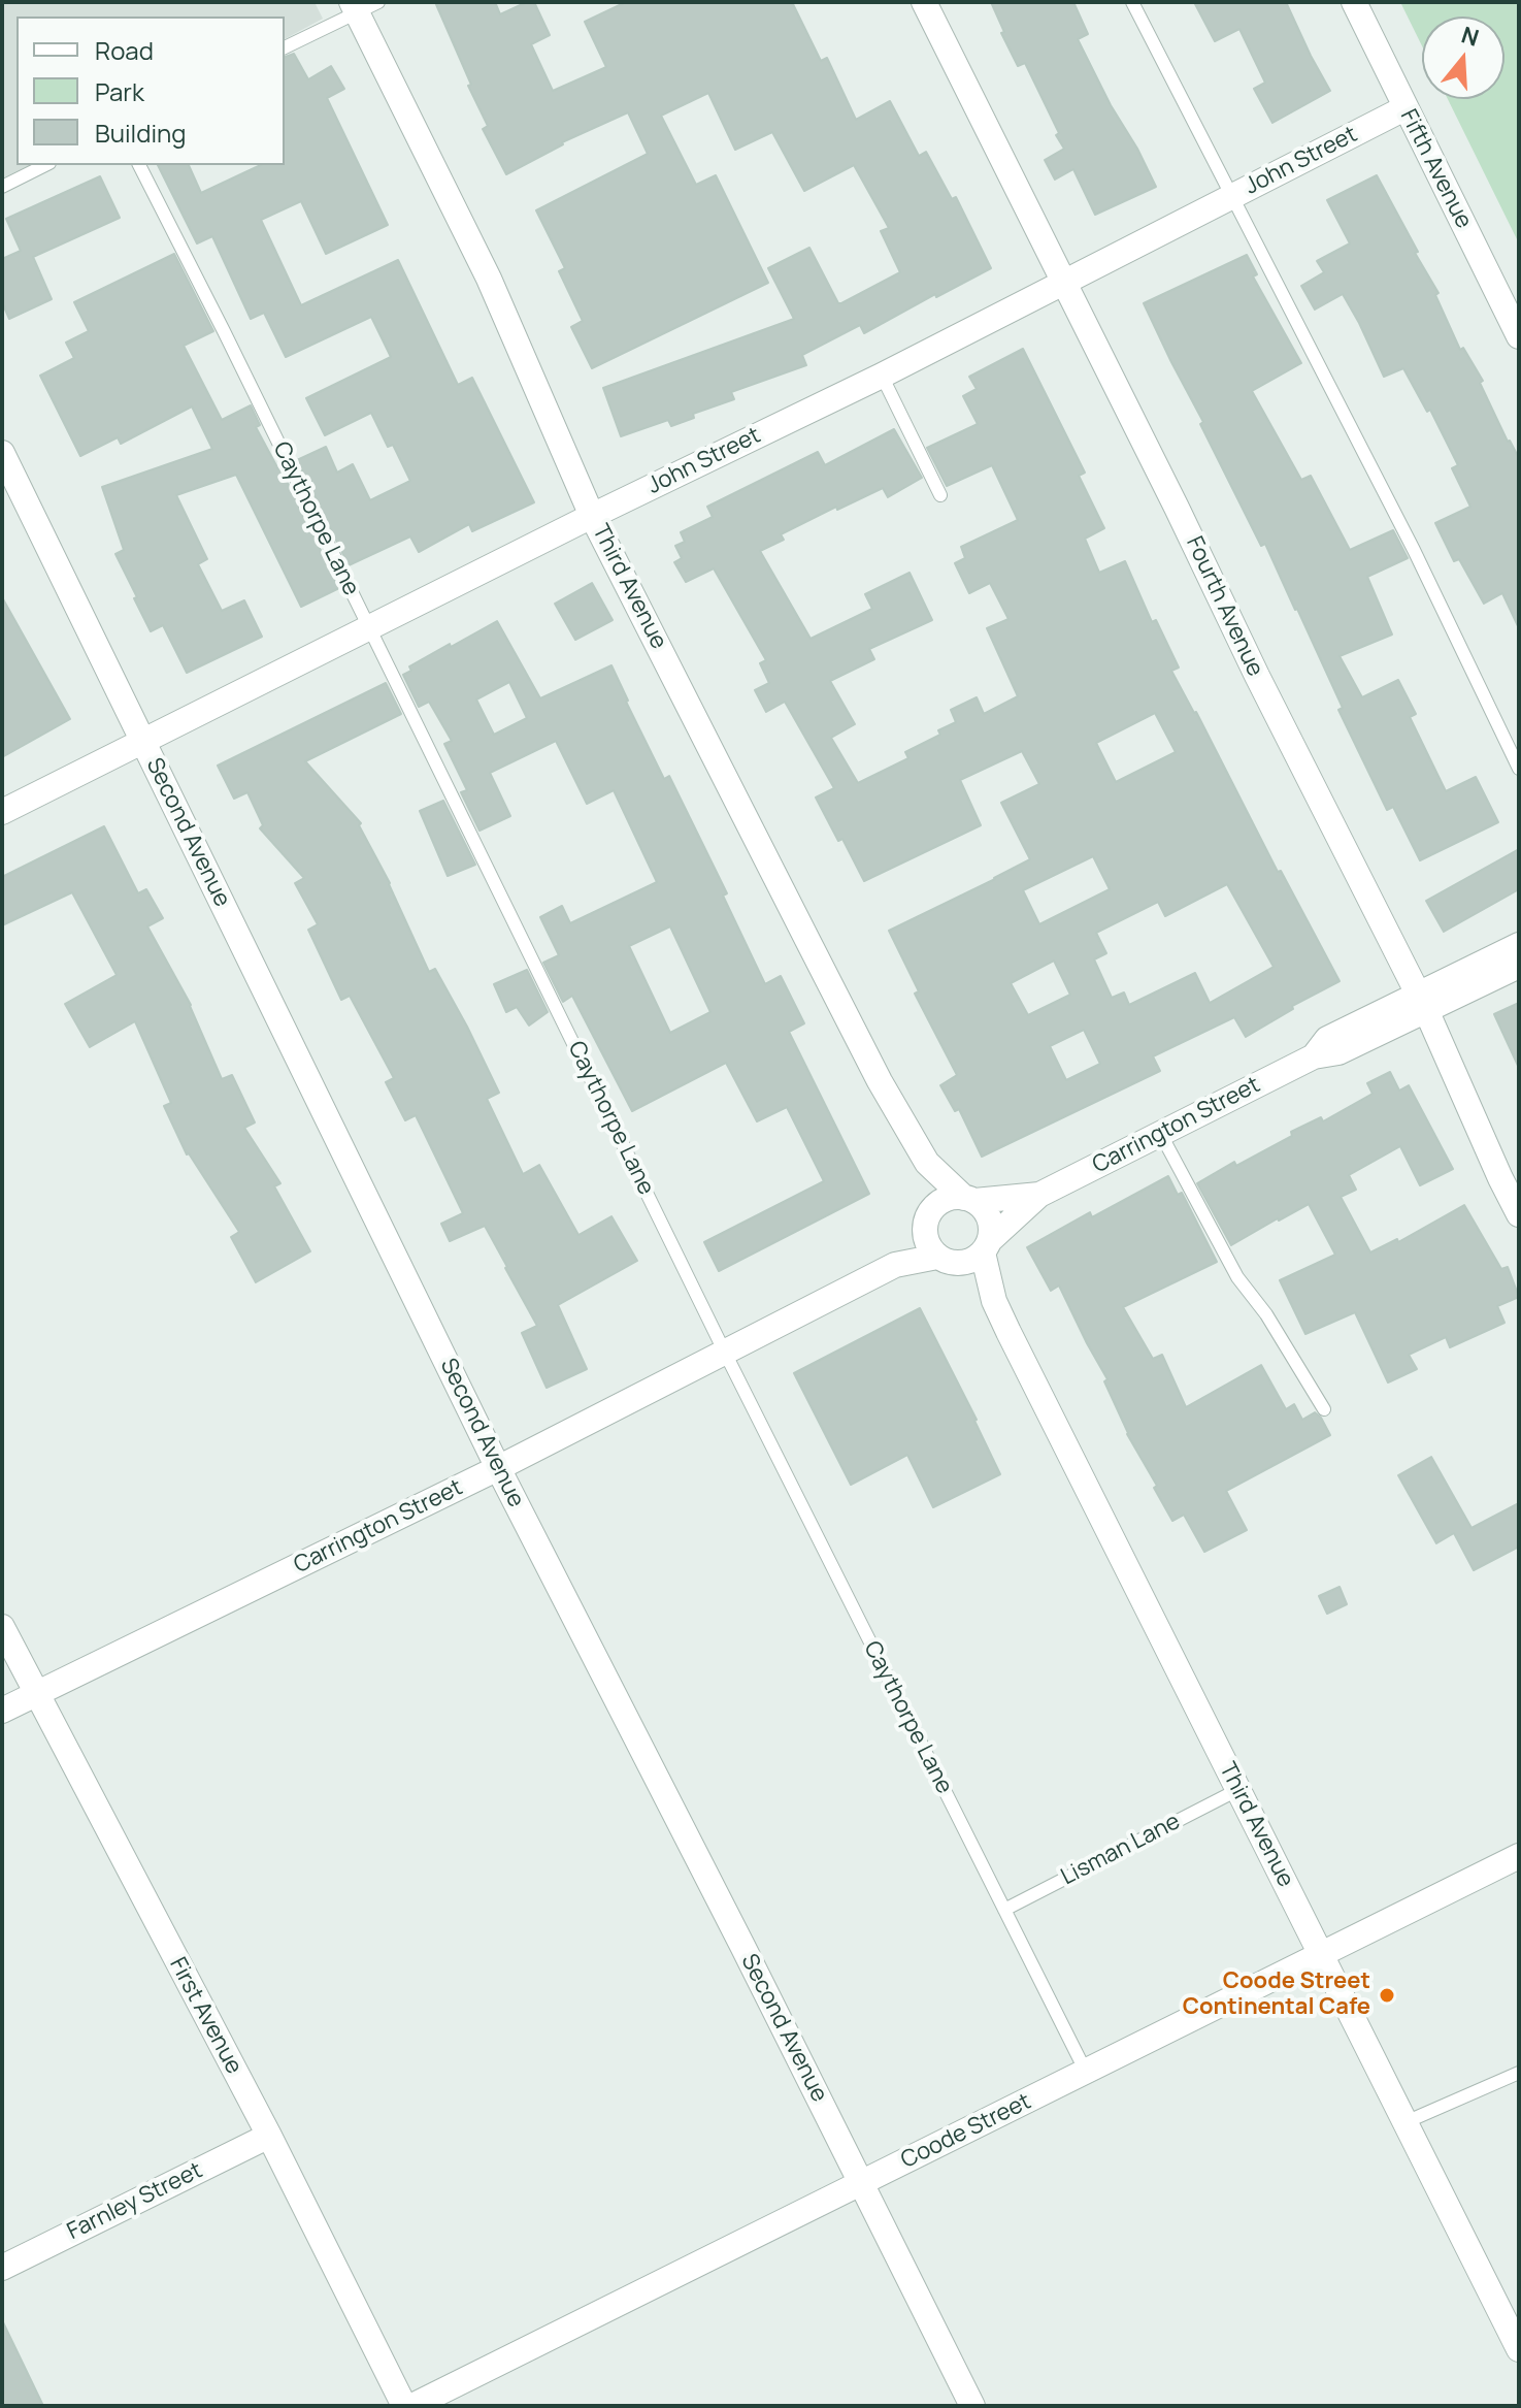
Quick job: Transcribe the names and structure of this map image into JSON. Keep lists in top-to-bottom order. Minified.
{"streets":{"street":["John Street","Fifth Avenue","Third Avenue","Fourth Avenue","Second Avenue","Carrington Street","First Avenue","Coode Street","Farnley Street"],"lane":["Caythorpe Lane","Lisman Lane"]},"crossings":[["John Street","Fifth Avenue"],["John Street","Caythorpe Lane"],["John Street","Third Avenue"],["John Street","Fourth Avenue"],["John Street","Second Avenue"],["Caythorpe Lane","Carrington Street"],["Caythorpe Lane","Lisman Lane"],["Caythorpe Lane","Coode Street"],["Third Avenue","Carrington Street"],["Third Avenue","Lisman Lane"],["Third Avenue","Coode Street"],["Fourth Avenue","Carrington Street"],["Second Avenue","Carrington Street"],["Second Avenue","Coode Street"],["Carrington Street","First Avenue"],["First Avenue","Farnley Street"]],"places":["Coode Street Continental Cafe"],"legend":["Road","Park","Building"],"north":"top"}
